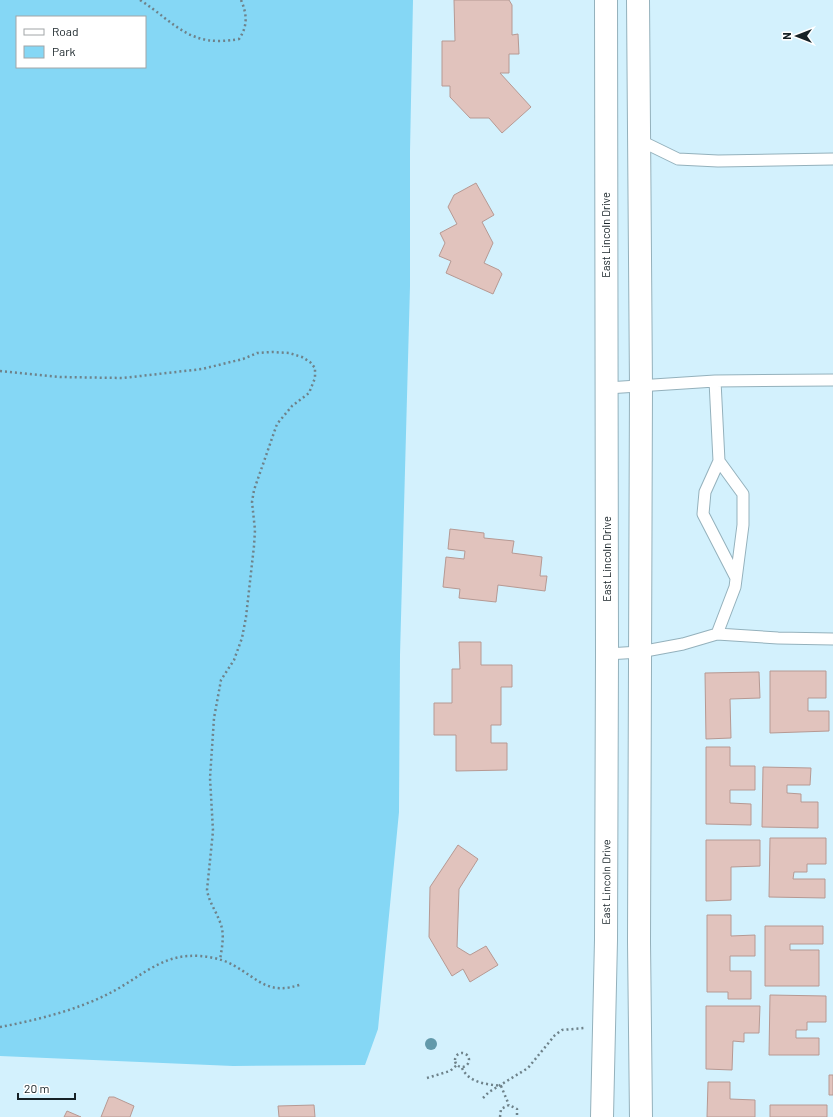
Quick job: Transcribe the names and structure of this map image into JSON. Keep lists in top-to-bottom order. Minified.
{"streets":{"main road":["East Lincoln Drive"]},"legend":["Road","Park"],"scale_bar":"20 m","north":"left"}
